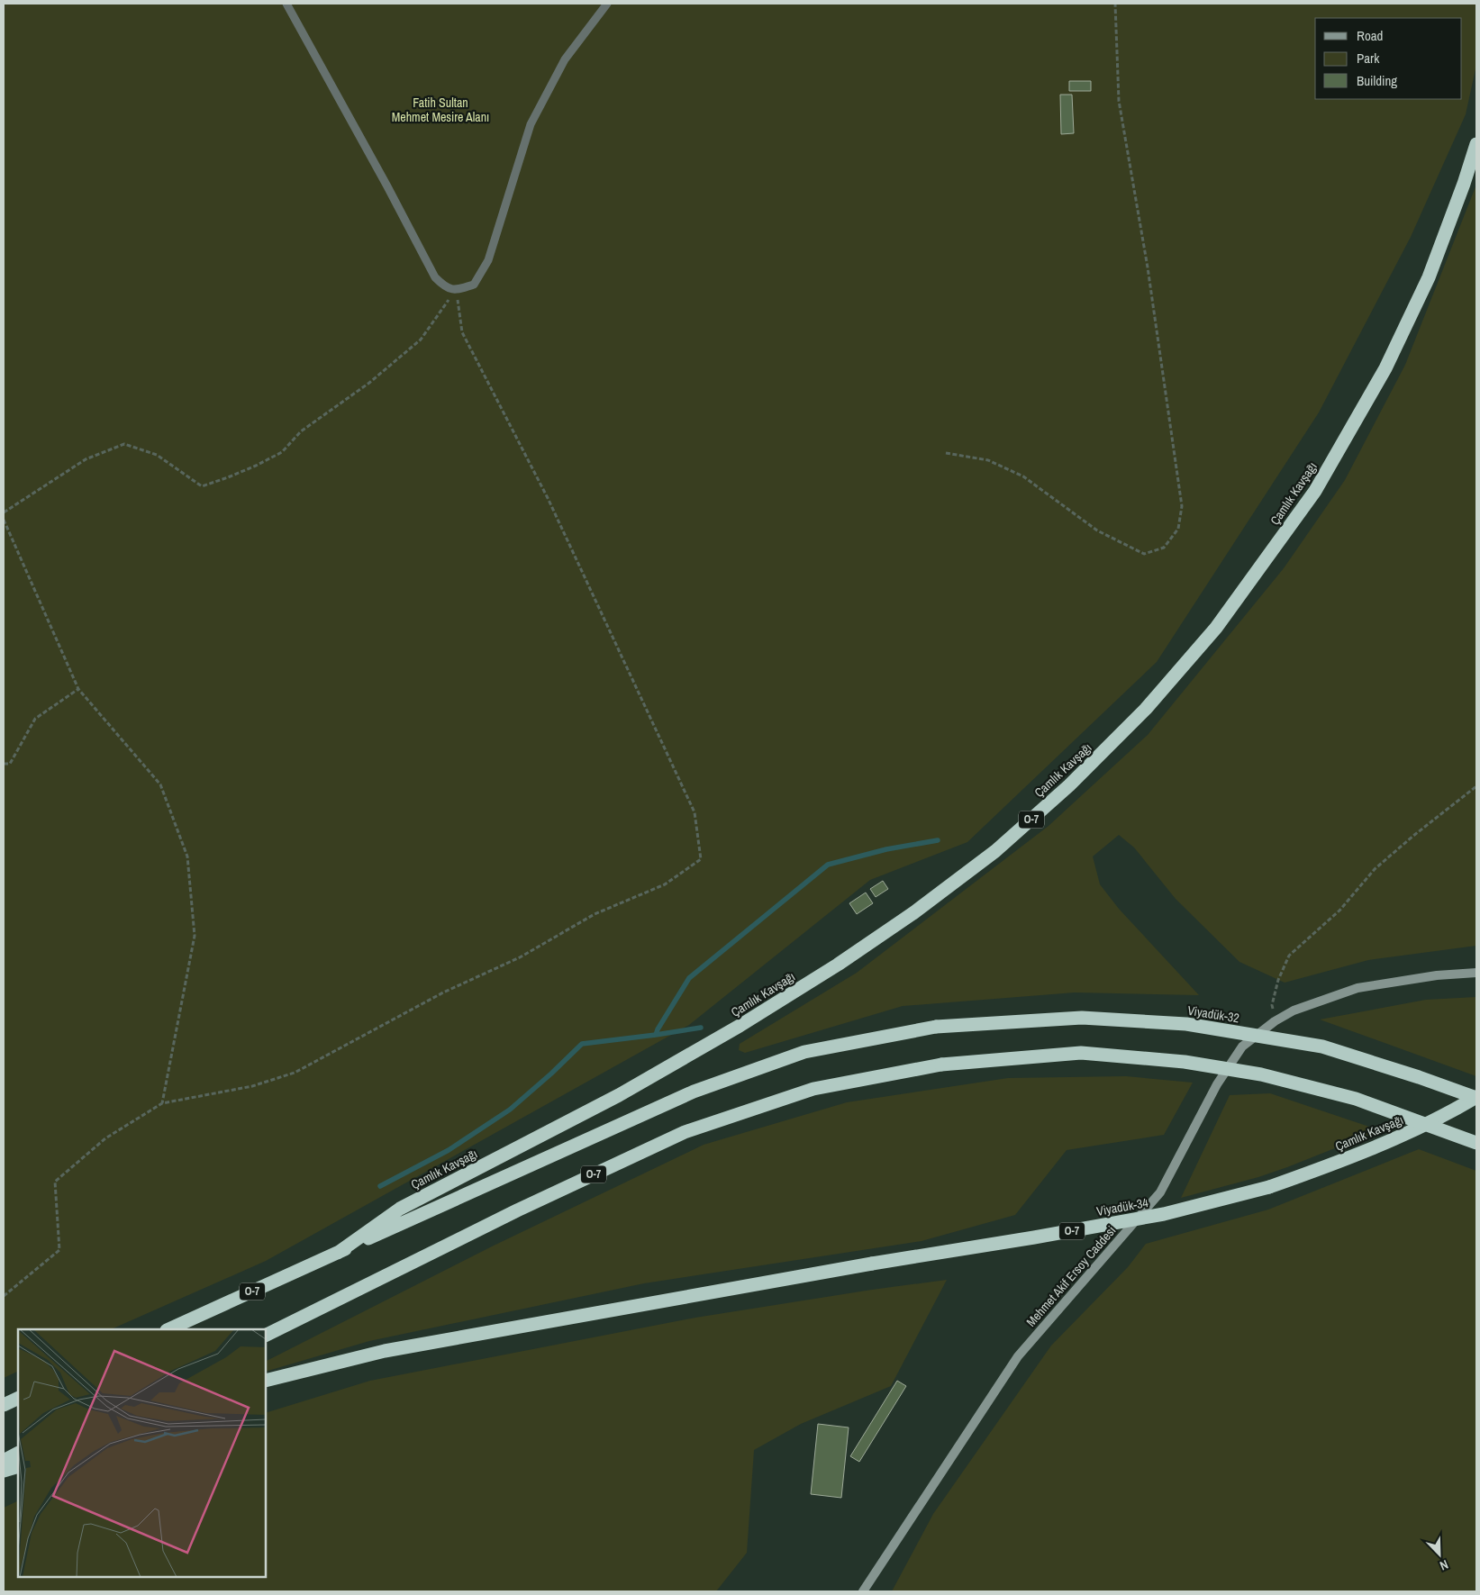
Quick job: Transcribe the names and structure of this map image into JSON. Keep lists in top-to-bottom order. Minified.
{"streets":{"highway":["Çamlık Kavşağı","O-7","Viyadük-32","Viyadük-34"],"main road":["Mehmet Akif Ersoy Caddesi"]},"crossings":[["Çamlık Kavşağı","O-7"],["Çamlık Kavşağı","Viyadük-32"],["Çamlık Kavşağı","Viyadük-34"],["O-7","Viyadük-32"]],"parks":["Fatih Sultan Mehmet Mesire Alanı"],"legend":["Road","Park","Building"],"north":"bottom right"}
